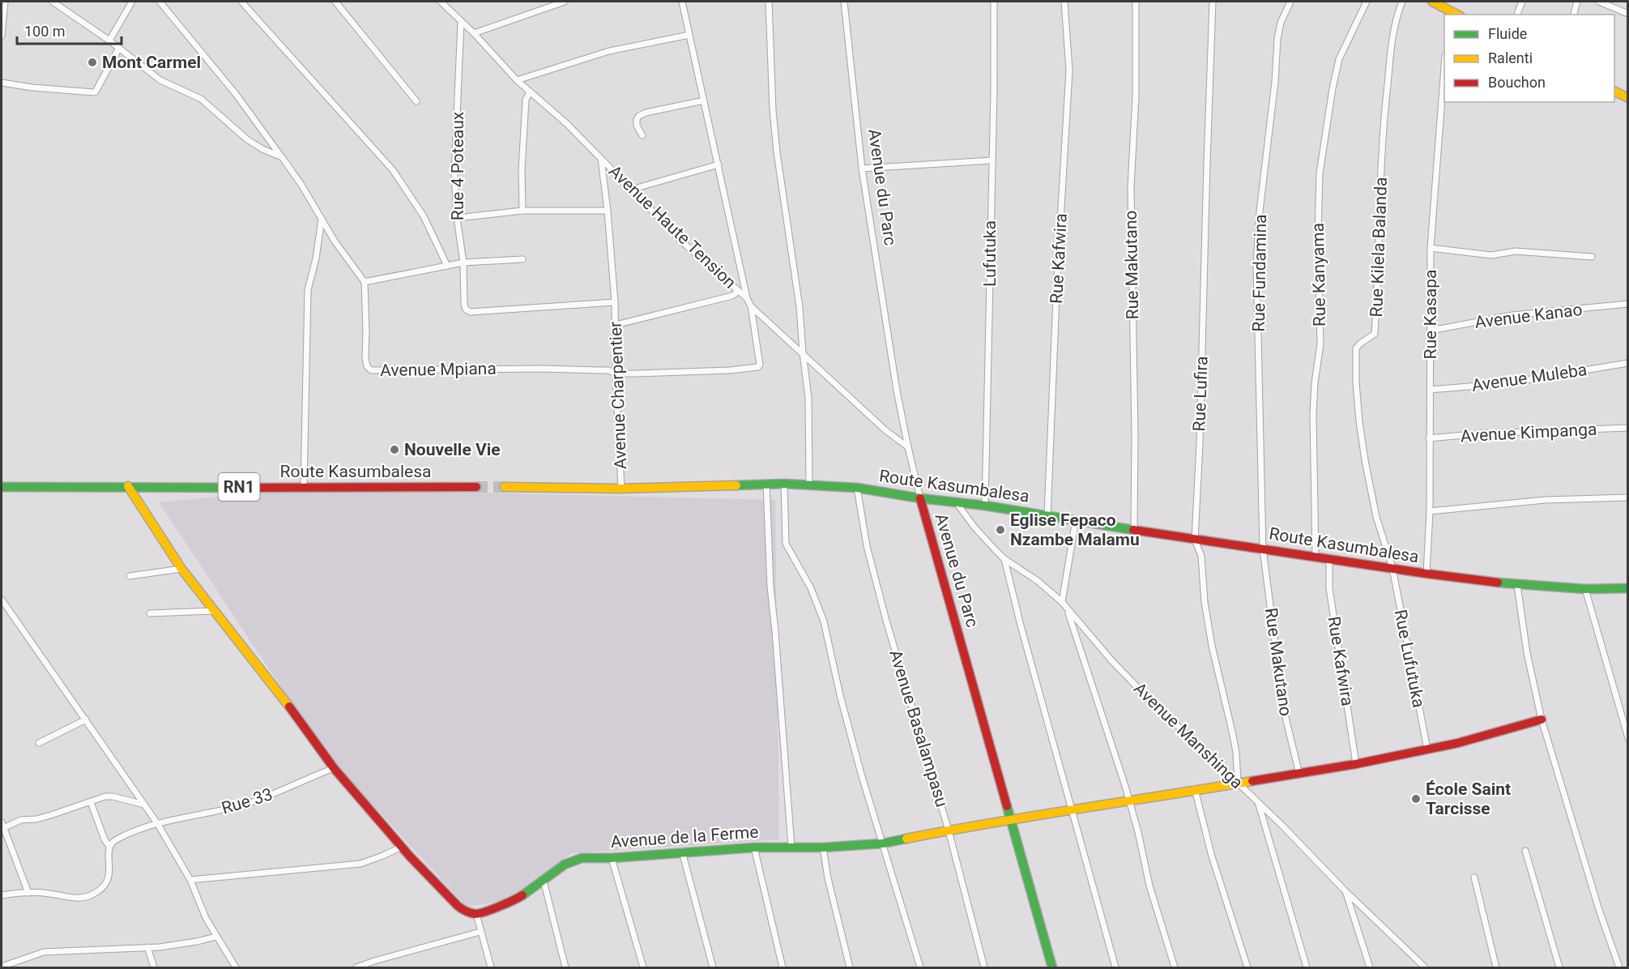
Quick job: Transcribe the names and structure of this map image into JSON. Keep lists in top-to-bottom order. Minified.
{"streets":{"main road":["Avenue du Parc","Route Kasumbalesa","RN1","Avenue de la Ferme"],"street":["Rue 4 Poteaux","Avenue Haute Tension","Rue Kilela Balanda","Lufutuka","Rue Kafwira","Rue Makutano","Rue Fundamina","Rue Kanyama","Rue Kasapa","Avenue Kanao","Avenue Mpiana","Avenue Muleba","Rue Lufira","Avenue Charpentier","Avenue Kimpanga","Rue Lufutuka","Avenue Basalampasu","Avenue Manshinga","Rue 33"]},"crossings":[["Rue 4 Poteaux","Avenue Haute Tension"],["Rue 4 Poteaux","Avenue Charpentier"],["Avenue du Parc","Avenue Haute Tension"],["Avenue du Parc","Route Kasumbalesa"],["Avenue du Parc","Avenue de la Ferme"],["Avenue Haute Tension","Avenue Mpiana"],["Avenue Haute Tension","Avenue Charpentier"],["Rue Kilela Balanda","Route Kasumbalesa"],["Rue Kilela Balanda","Rue Lufutuka"],["Lufutuka","Route Kasumbalesa"],["Rue Kafwira","Route Kasumbalesa"],["Rue Kafwira","Avenue de la Ferme"],["Rue Makutano","Rue Fundamina"],["Rue Makutano","Route Kasumbalesa"],["Rue Makutano","Avenue de la Ferme"],["Rue Fundamina","Route Kasumbalesa"],["Rue Kanyama","Route Kasumbalesa"],["Rue Kasapa","Avenue Kanao"],["Rue Kasapa","Avenue Muleba"],["Rue Kasapa","Avenue Kimpanga"],["Rue Kasapa","Route Kasumbalesa"],["Avenue Mpiana","Avenue Charpentier"],["Rue Lufira","Route Kasumbalesa"],["Rue Lufira","Avenue Manshinga"],["Rue Lufira","Avenue de la Ferme"],["Avenue Charpentier","Route Kasumbalesa"],["Route Kasumbalesa","Rue Lufutuka"],["Route Kasumbalesa","Avenue Basalampasu"],["Route Kasumbalesa","Avenue Manshinga"],["Rue Lufutuka","Avenue de la Ferme"],["Avenue Basalampasu","Avenue de la Ferme"],["Avenue Manshinga","Avenue de la Ferme"]],"places":["Mont Carmel","Nouvelle Vie","Eglise Fepaco Nzambe Malamu","École Saint Tarcisse"],"legend":["Fluide","Ralenti","Bouchon"],"scale_bar":"100 m"}
